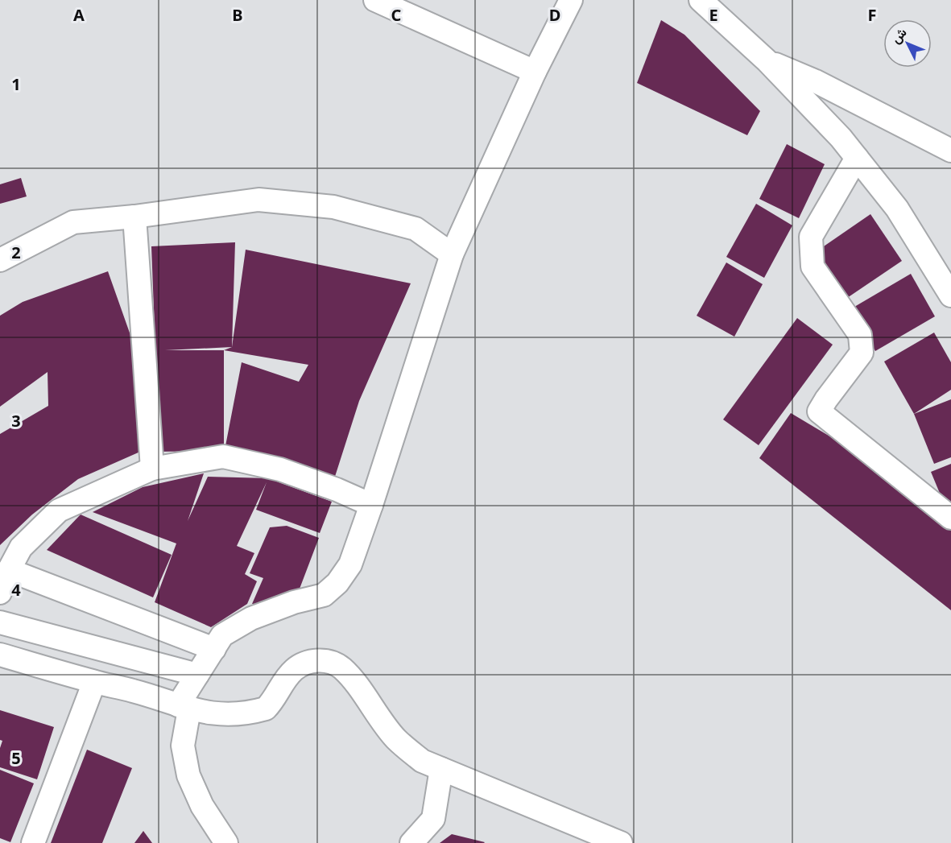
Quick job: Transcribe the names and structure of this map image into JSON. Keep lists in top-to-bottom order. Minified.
{"north":"top left","grid":{"columns":["A","B","C","D","E","F"],"rows":["1","2","3","4","5"]}}
